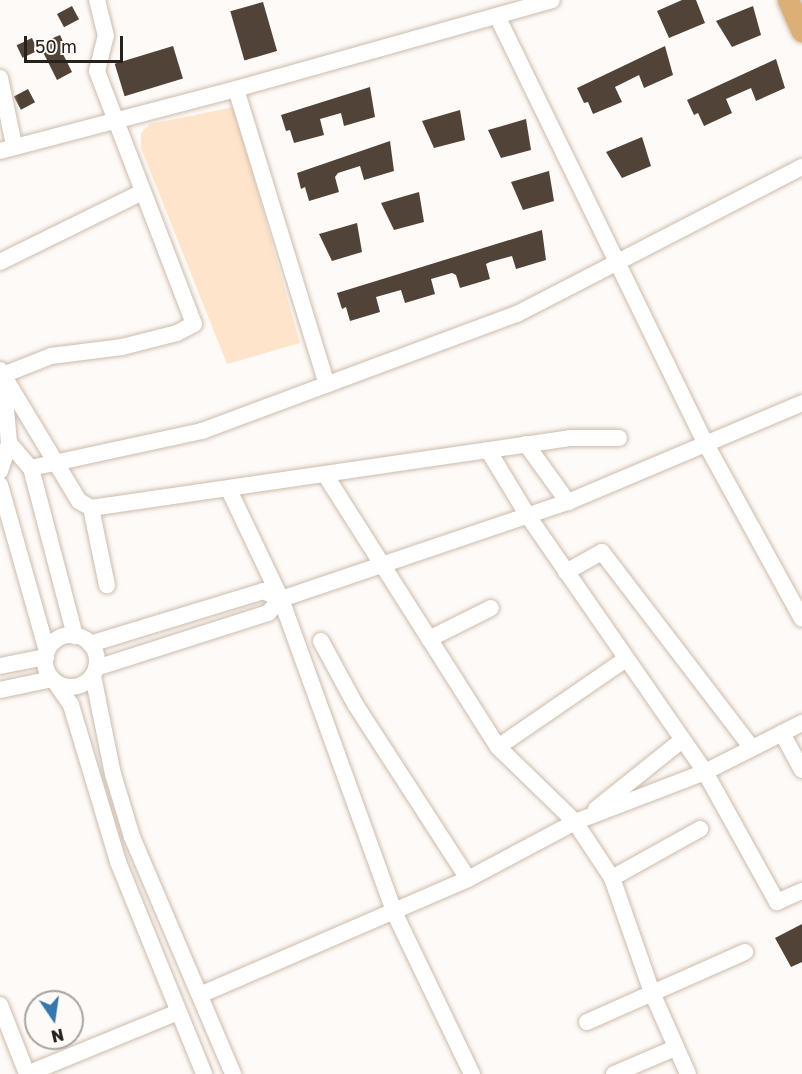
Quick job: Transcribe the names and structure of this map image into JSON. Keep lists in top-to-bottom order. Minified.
{"scale_bar":"50 m","north":"bottom"}
